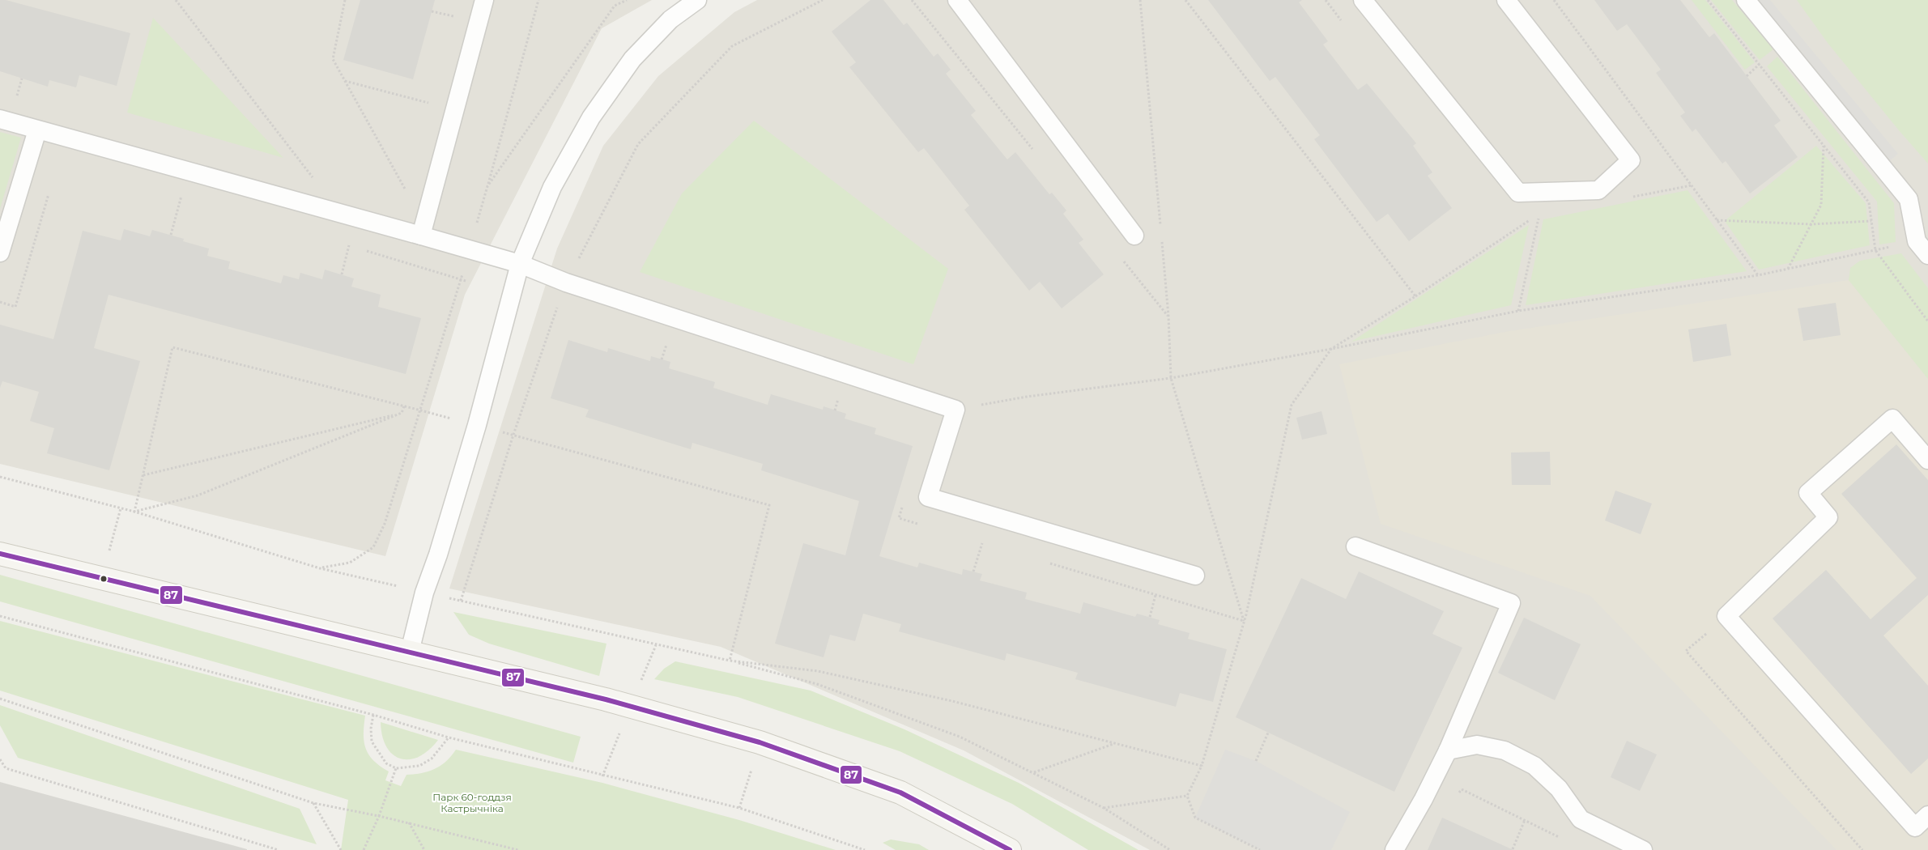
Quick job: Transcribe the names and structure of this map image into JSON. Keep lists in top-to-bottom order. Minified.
{"parks":["Парк 60-годдзя Кастрычніка"],"lines":["transit line 87"]}
